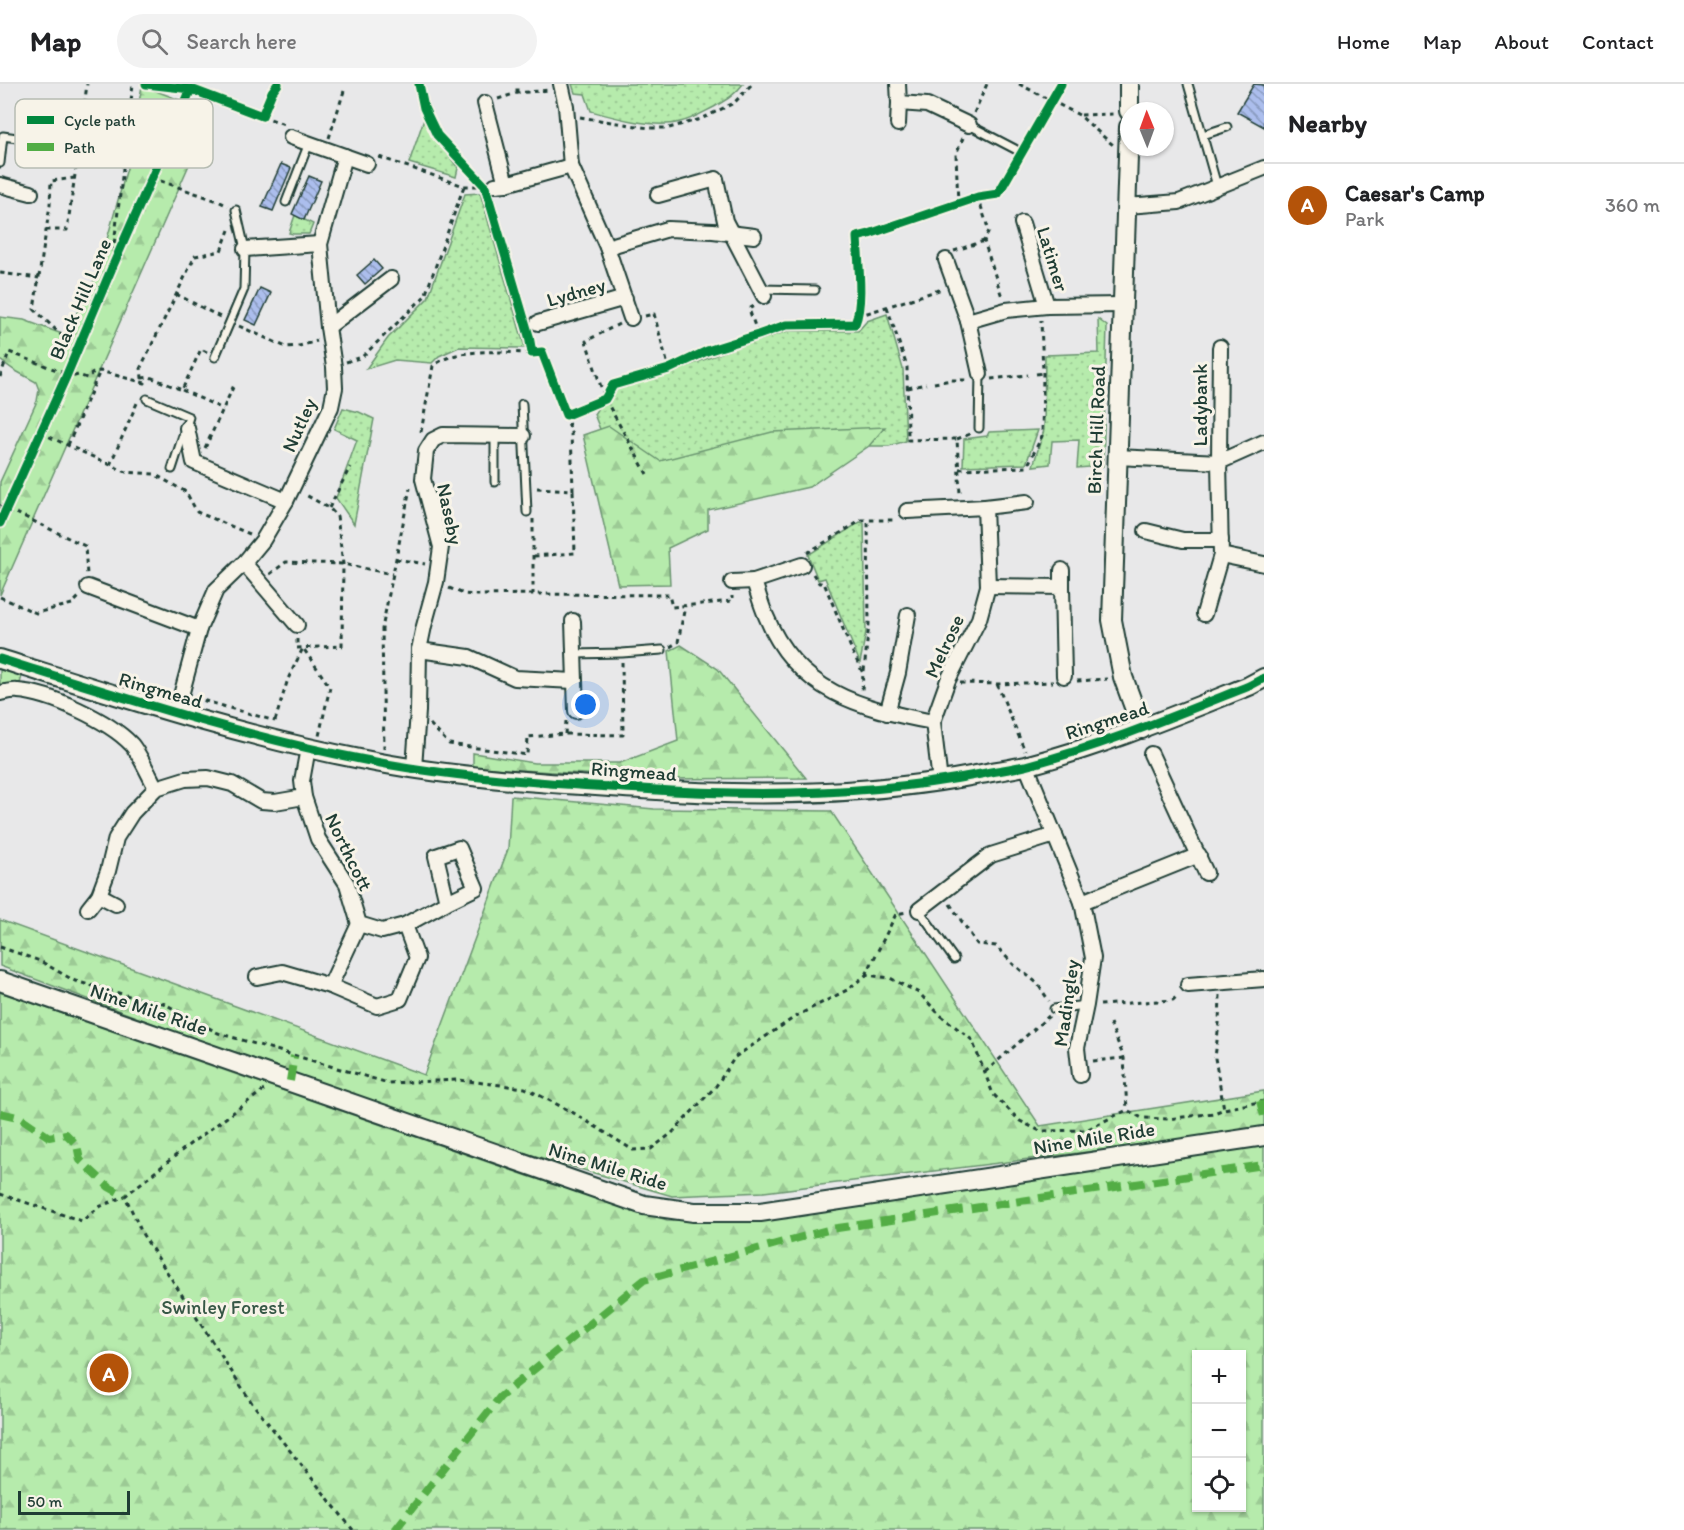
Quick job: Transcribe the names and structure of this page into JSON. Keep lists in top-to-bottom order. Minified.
{"streets":{"street":["Latimer","Lydney","Ladybank","Nutley","Birch Hill Road","Naseby","Melrose","Ringmead","Northcott","Madingley","Nine Mile Ride"],"cycle path":["Black Hill Lane"]},"crossings":[["Latimer","Birch Hill Road"],["Ladybank","Birch Hill Road"],["Nutley","Ringmead"],["Birch Hill Road","Ringmead"],["Naseby","Ringmead"],["Melrose","Ringmead"],["Ringmead","Northcott"],["Ringmead","Madingley"]],"parks":["Swinley Forest"],"legend":["Cycle path","Path"],"scale_bar":"50 m","north":"top","page":{"header":"Map","search":"Search here","nav":["Home","Map","About","Contact"],"heading":"Nearby","list":[{"mark":"A","name":"Caesar's Camp","note":"Park","value":"360 m"}],"map_buttons":["+","−"],"pins":"A","scale":"50 m"}}
